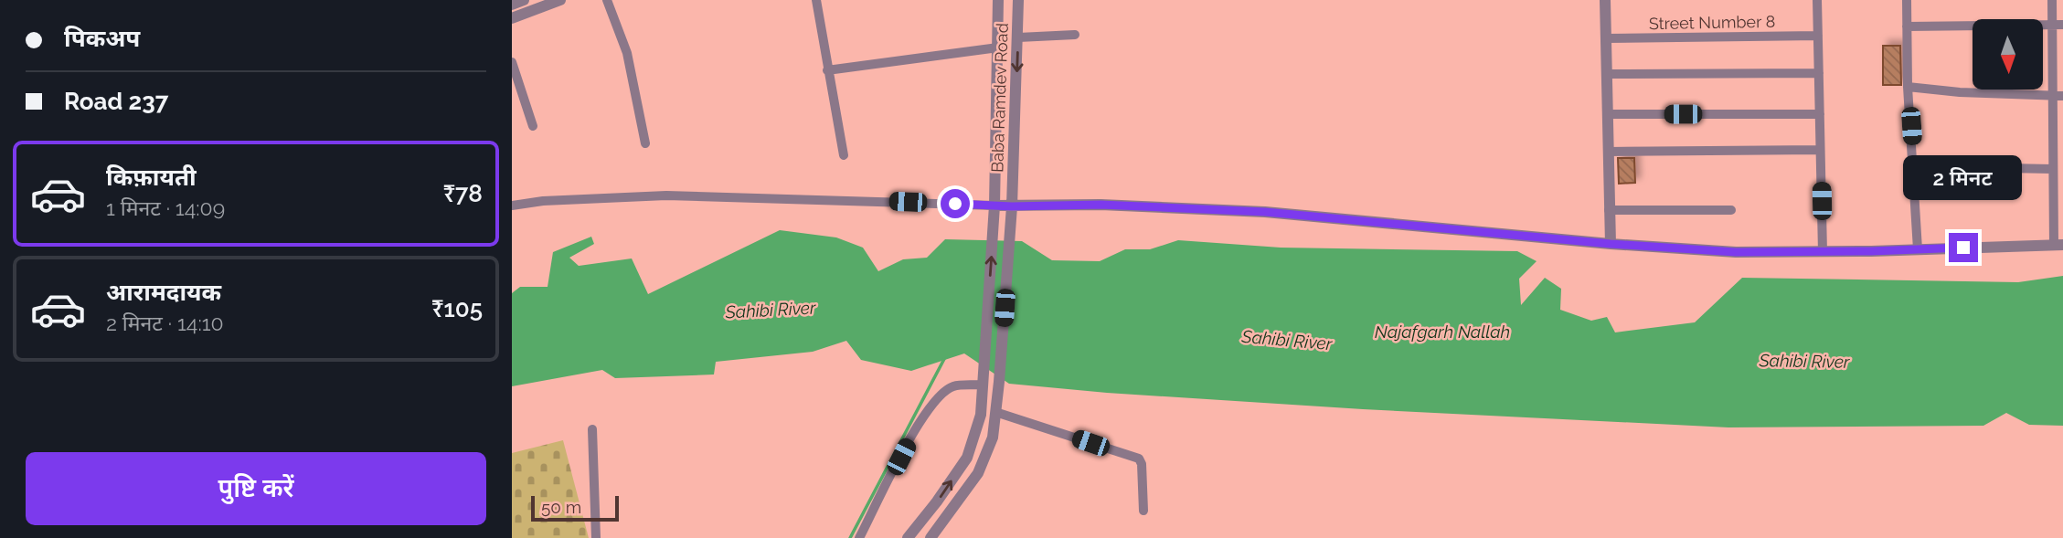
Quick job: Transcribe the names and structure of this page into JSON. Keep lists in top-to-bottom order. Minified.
{"streets":{"street":["Street Number 8","Baba Ramdev Road"]},"water":["Sahibi River","Najafgarh Nallah"],"scale_bar":"50 m","north":"bottom","page":{"banner":["पिकअप","Road 237"],"list":[{"name":"किफ़ायती","note":"1 मिनट · 14:09","value":"₹78"},{"name":"आरामदायक","note":"2 मिनट · 14:10","value":"₹105"}],"bubble":"2 मिनट","buttons":"पुष्टि करें","scale":"50 m"}}
